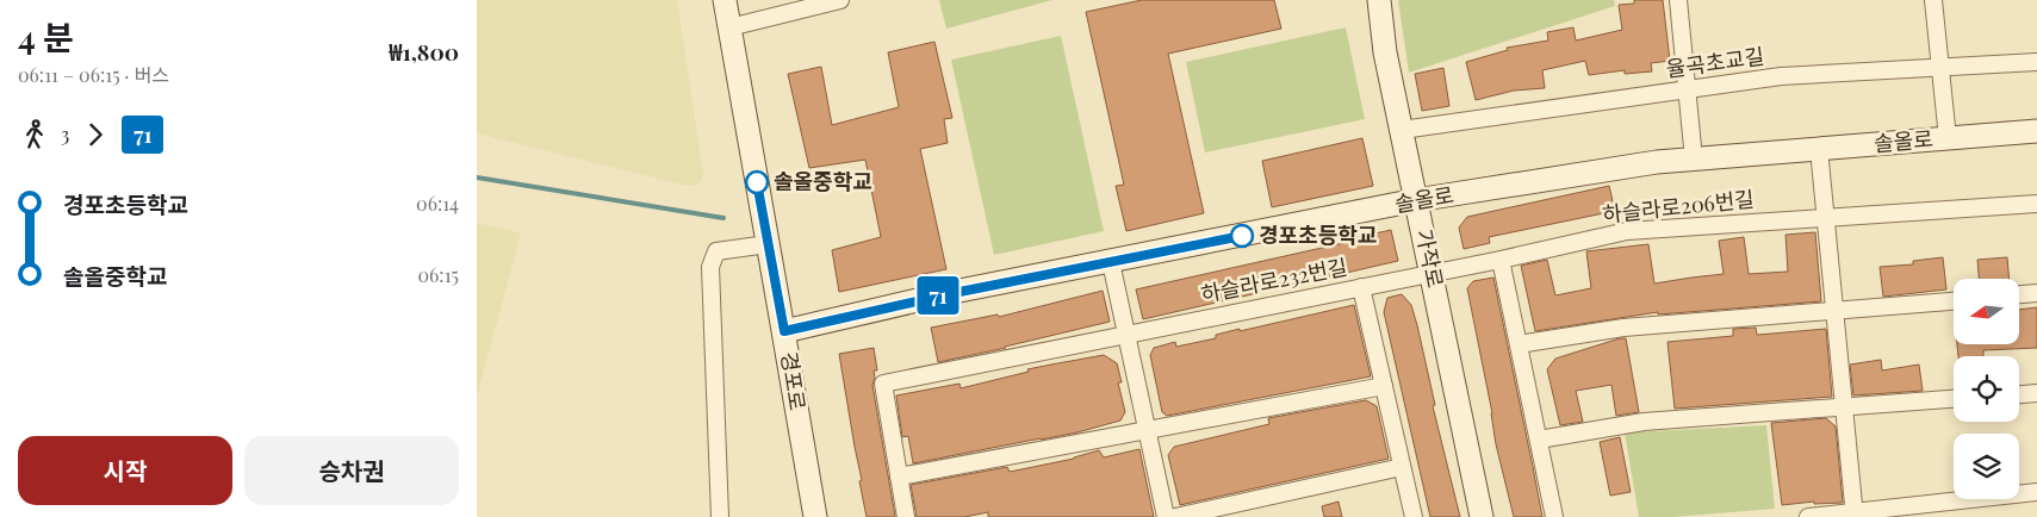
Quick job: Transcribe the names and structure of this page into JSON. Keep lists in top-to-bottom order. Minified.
{"streets":{"street":["율곡초교길","솔올로","하슬라로206번길","가작로","하슬라로232번길","경포로"]},"crossings":[["율곡초교길","가작로"],["솔올로","가작로"],["솔올로","경포로"],["하슬라로206번길","가작로"],["하슬라로206번길","하슬라로232번길"],["가작로","하슬라로232번길"]],"places":["솔올중학교","경포초등학교"],"lines":["bus line 71"],"north":"left","page":{"heading":["4 분","06:11 – 06:15 · 버스","₩1,800"],"on_map":"71","legs":["3","71"],"list":[{"name":"경포초등학교","value":"06:14"},{"name":"솔올중학교","value":"06:15"}],"buttons":["시작","승차권"]}}
